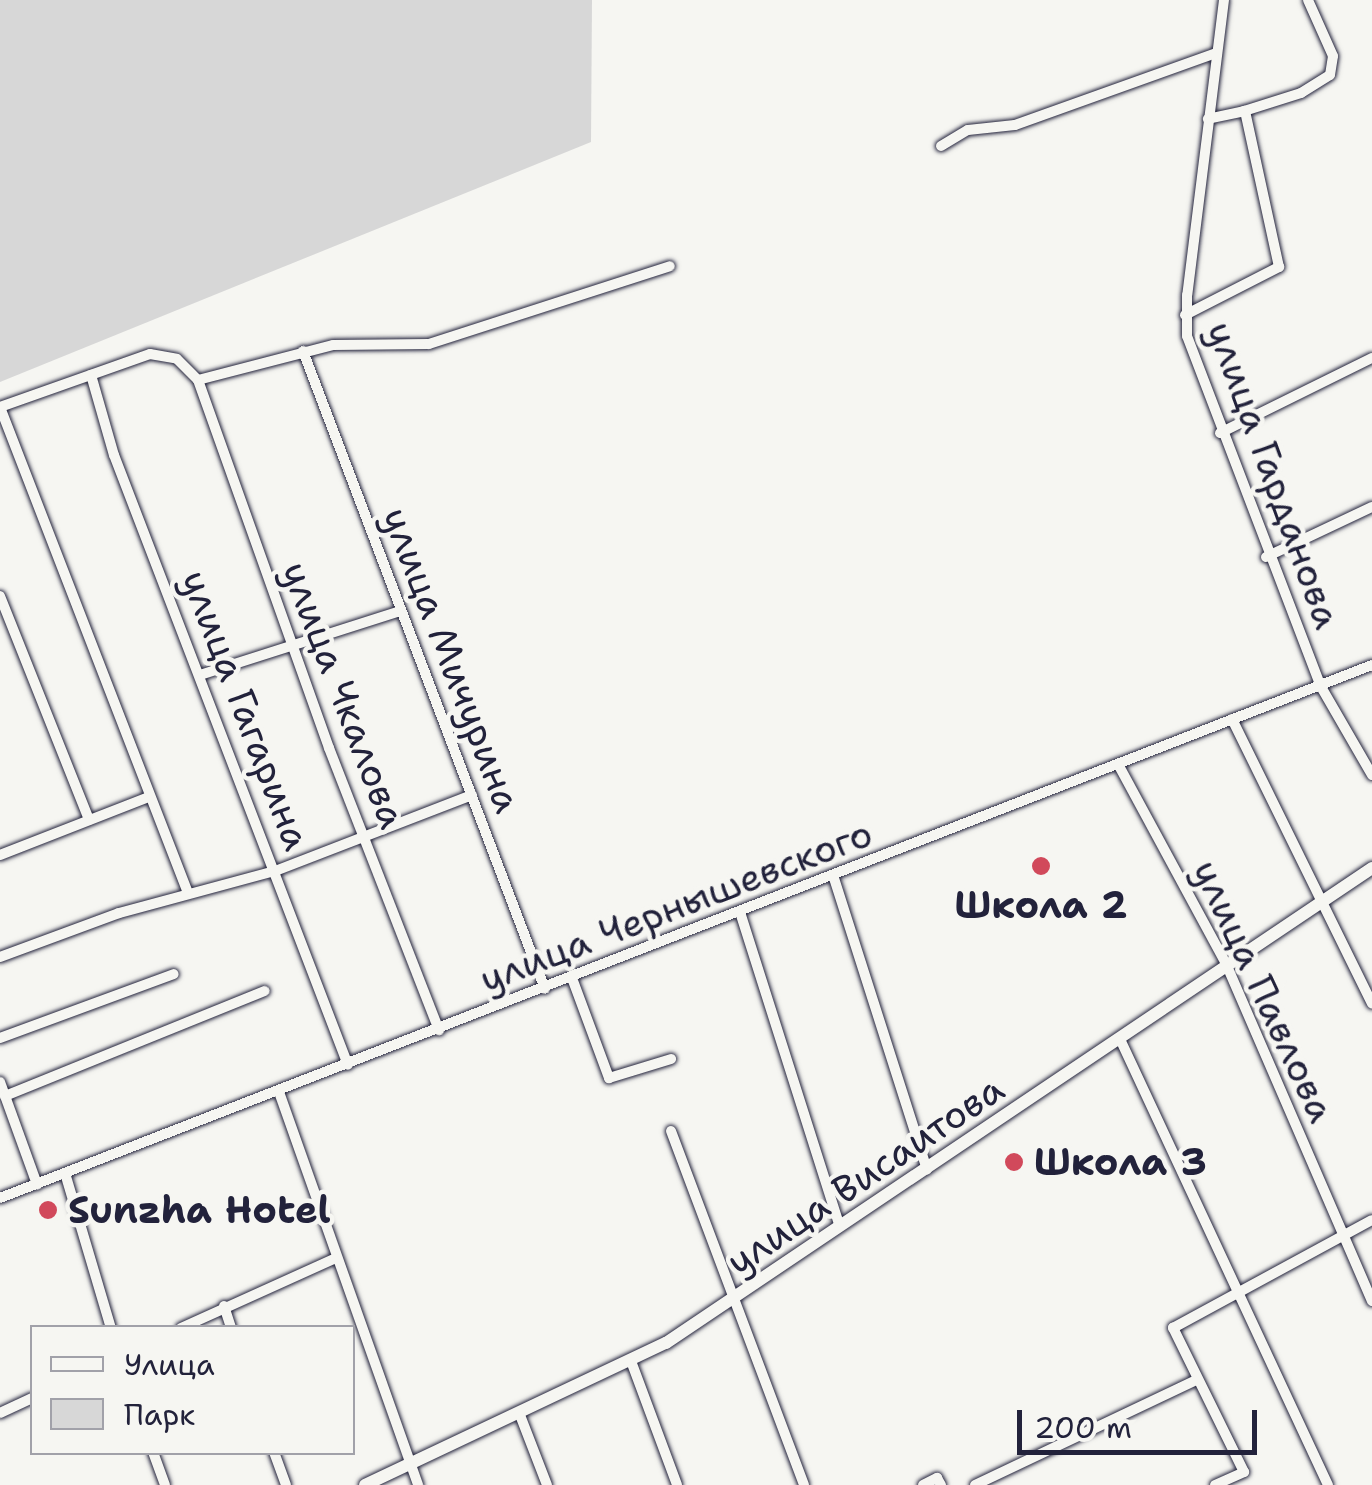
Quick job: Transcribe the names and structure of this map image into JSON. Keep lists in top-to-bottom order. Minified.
{"streets":{"street":["улица Гарданова","улица Мичурина","улица Чкалова","улица Гагарина","улица Чернышевского","улица Павлова","улица Висаитова"]},"crossings":[["улица Гарданова","улица Чернышевского"],["улица Мичурина","улица Чернышевского"],["улица Чкалова","улица Чернышевского"],["улица Гагарина","улица Чернышевского"],["улица Чернышевского","улица Павлова"],["улица Павлова","улица Висаитова"]],"places":["Школа 2","Школа 3","Sunzha Hotel"],"legend":["Улица","Парк"],"scale_bar":"200 m"}
